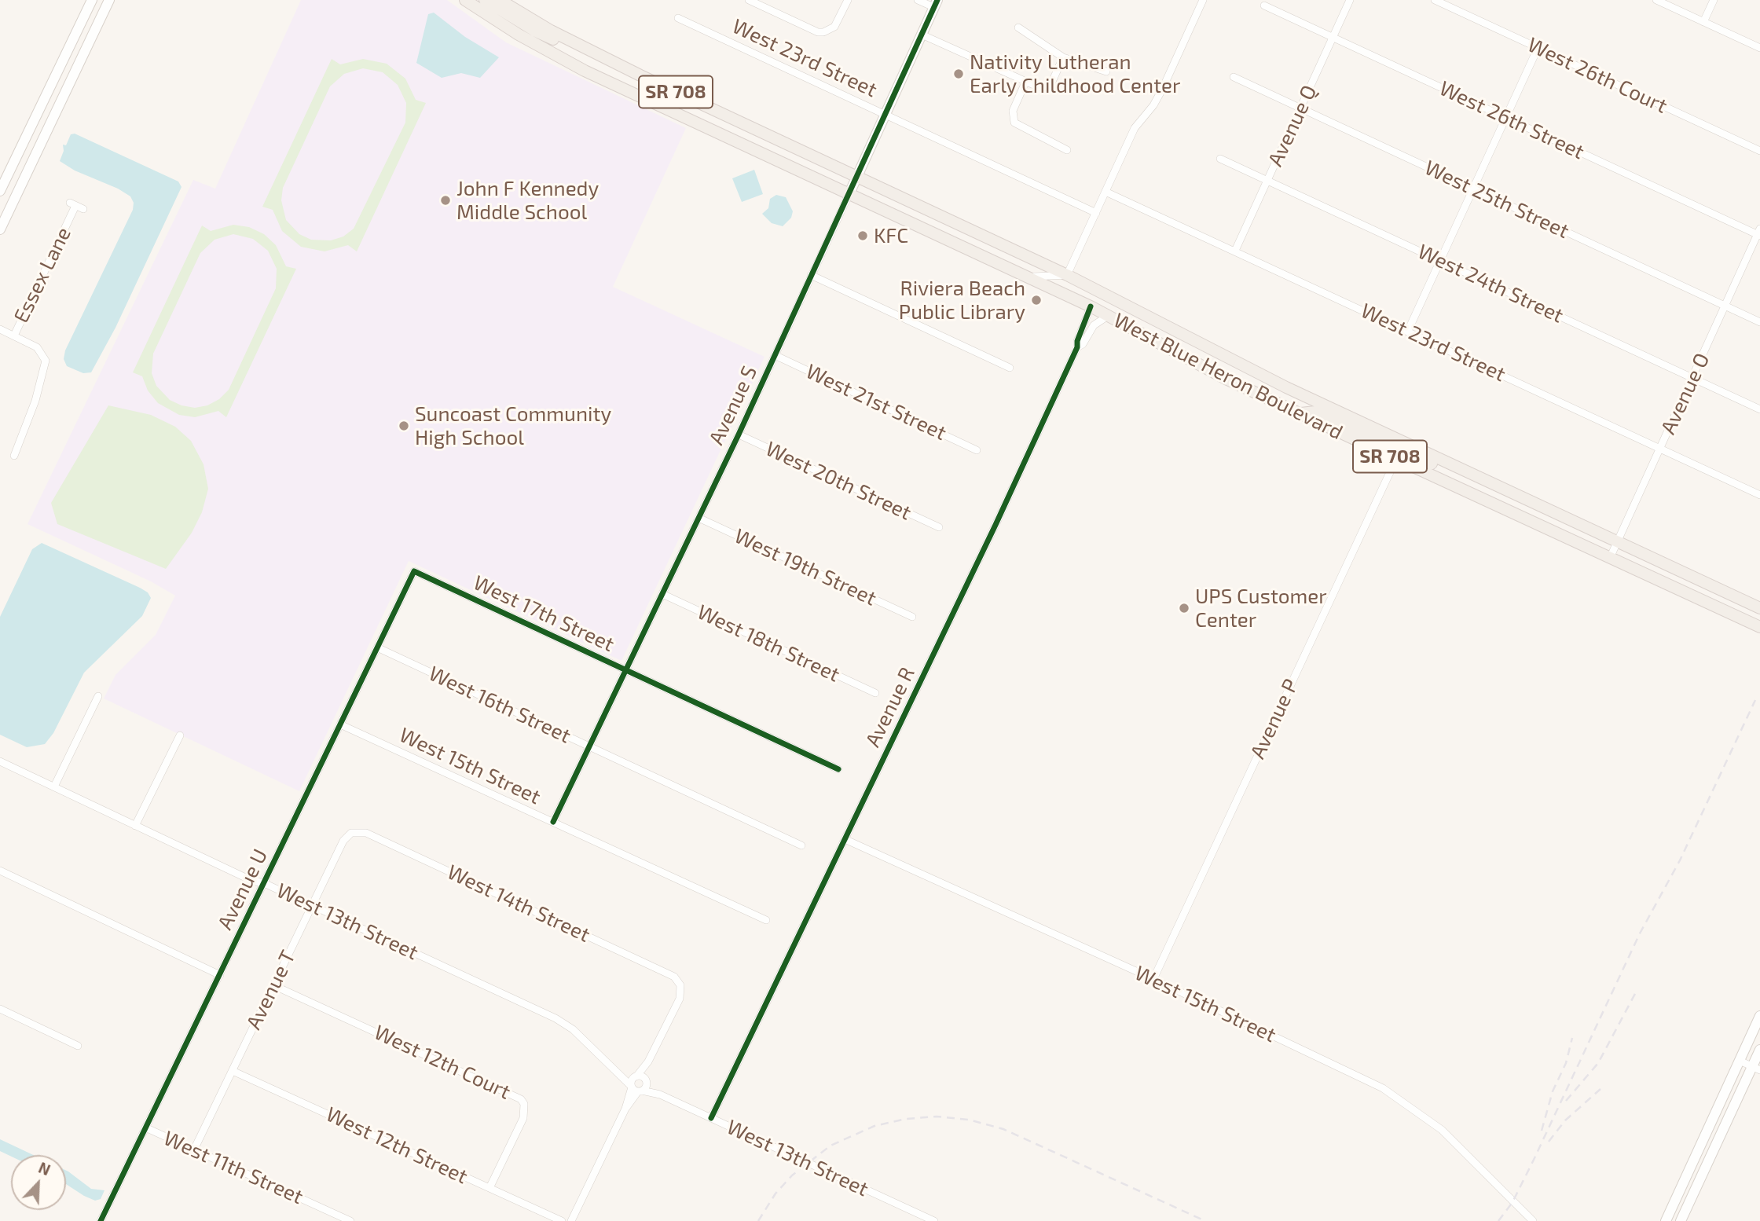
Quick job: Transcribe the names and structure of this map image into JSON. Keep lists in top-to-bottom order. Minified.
{"streets":{"main road":["SR 708","West Blue Heron Boulevard"],"street":["West 23rd Street","West 26th Court","West 26th Street","Avenue Q","West 25th Street","Essex Lane","West 24th Street","Avenue O","West 21st Street","Avenue S","West 20th Street","West 19th Street","West 17th Street","West 18th Street","West 16th Street","Avenue R","Avenue P","West 15th Street","Avenue U","West 14th Street","West 13th Street","Avenue T","West 12th Court","West 12th Street","West 11th Street"]},"crossings":[["West 23rd Street","Avenue Q"],["West 23rd Street","Avenue O"],["West 23rd Street","Avenue S"],["West 26th Street","Avenue Q"],["West 26th Street","Avenue O"],["Avenue Q","West 25th Street"],["Avenue Q","West 24th Street"],["West 25th Street","Avenue O"],["West 24th Street","Avenue O"],["West Blue Heron Boulevard","Avenue O"],["West Blue Heron Boulevard","Avenue S"],["West Blue Heron Boulevard","Avenue R"],["West Blue Heron Boulevard","Avenue P"],["West 21st Street","Avenue S"],["Avenue S","West 20th Street"],["Avenue S","West 19th Street"],["Avenue S","West 17th Street"],["Avenue S","West 18th Street"],["Avenue S","West 16th Street"],["Avenue S","West 15th Street"],["West 17th Street","Avenue U"],["West 16th Street","Avenue U"],["Avenue R","West 15th Street"],["Avenue R","West 13th Street"],["Avenue P","West 15th Street"],["West 15th Street","Avenue U"],["Avenue U","West 13th Street"],["Avenue U","West 11th Street"],["West 14th Street","Avenue T"],["West 13th Street","Avenue T"],["Avenue T","West 12th Court"],["Avenue T","West 12th Street"],["Avenue T","West 11th Street"],["West 12th Court","West 12th Street"]],"places":["Nativity Lutheran Early Childhood Center","John F Kennedy Middle School","KFC","Riviera Beach Public Library","Suncoast Community High School","UPS Customer Center"],"north":"top right"}
